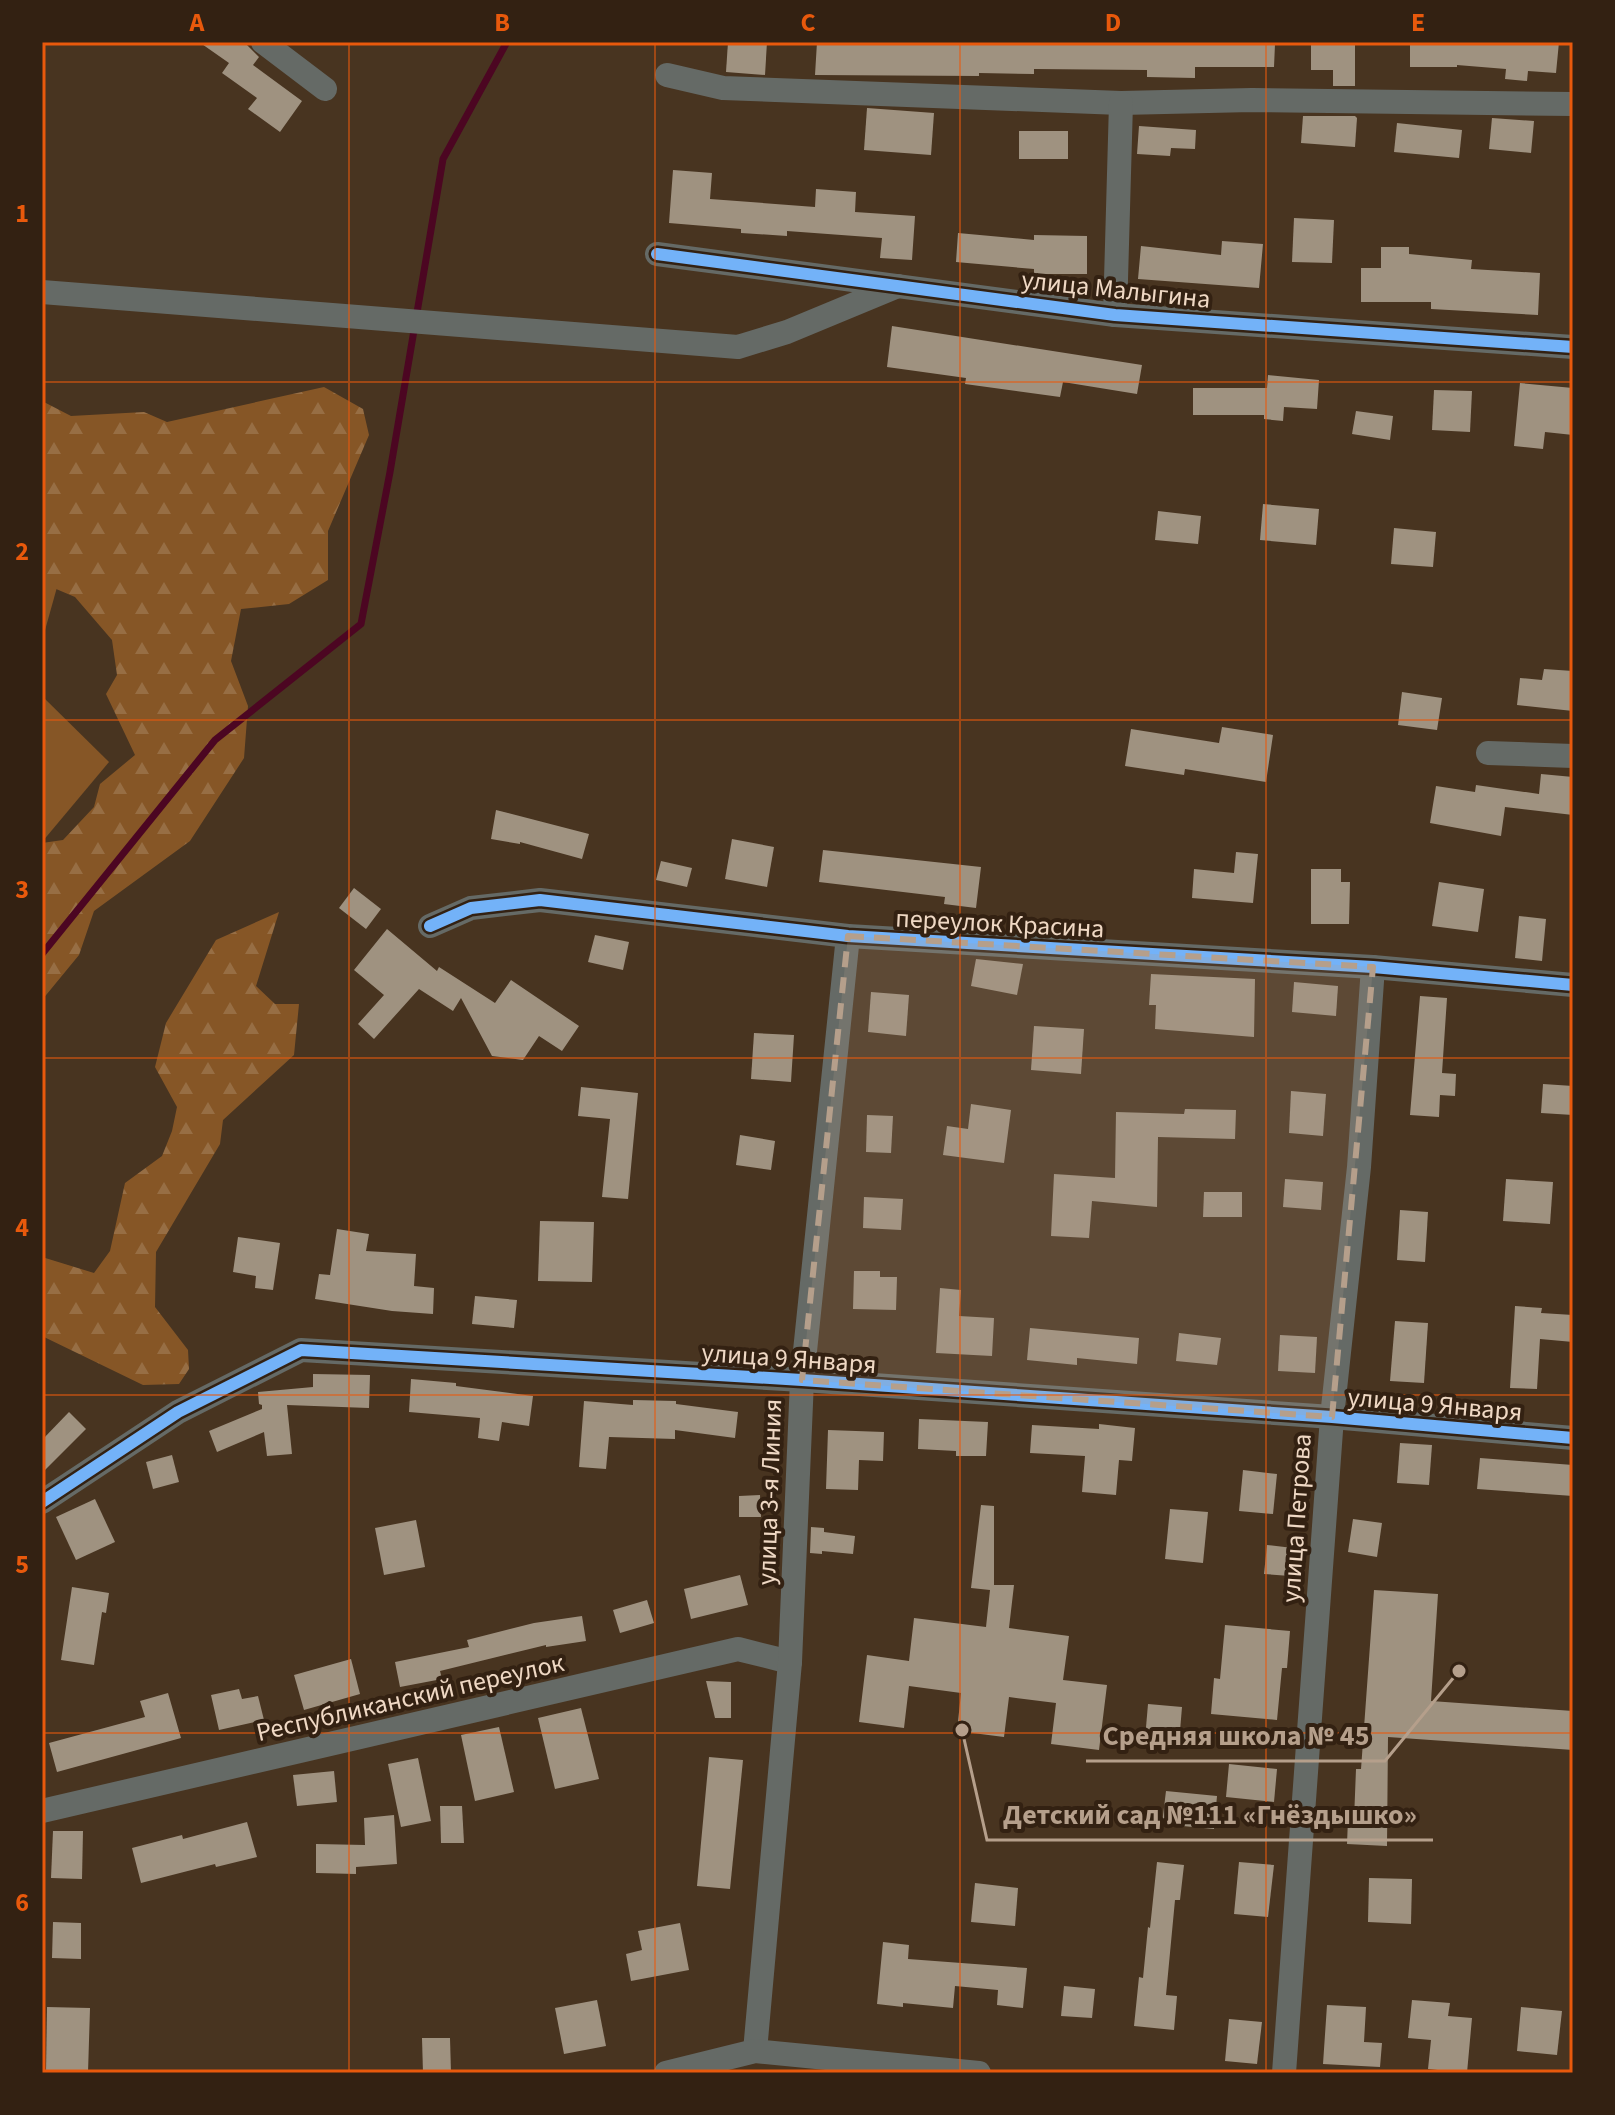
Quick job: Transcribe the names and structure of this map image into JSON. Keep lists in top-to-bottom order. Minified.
{"streets":{"street":["улица Малыгина","переулок Красина","улица 9 Января","улица 3-я Линия","улица Петрова","Республиканский переулок"]},"crossings":[["переулок Красина","улица 3-я Линия"],["переулок Красина","улица Петрова"],["улица 9 Января","улица 3-я Линия"],["улица 9 Января","улица Петрова"],["улица 3-я Линия","Республиканский переулок"]],"places":["Средняя школа № 45","Детский сад №111 «Гнёздышко»"],"grid":{"columns":["A","B","C","D","E"],"rows":["1","2","3","4","5","6"]}}
